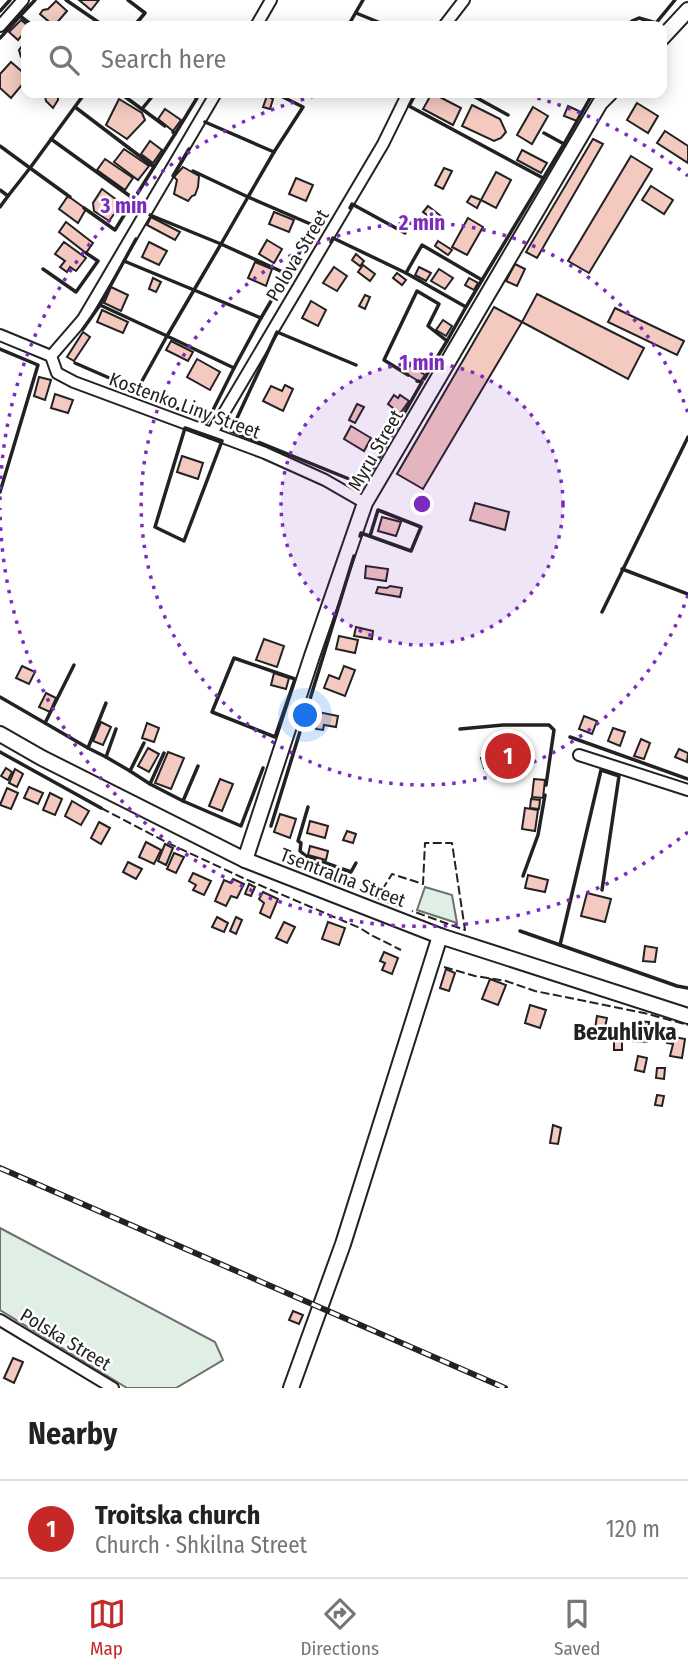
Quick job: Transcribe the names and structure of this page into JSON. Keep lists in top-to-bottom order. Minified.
{"streets":{"street":["Polova Street","Kostenko Liny Street","Myru Street","Tsentralna Street","Polska Street"]},"crossings":[["Polova Street","Kostenko Liny Street"],["Kostenko Liny Street","Myru Street"],["Myru Street","Tsentralna Street"]],"districts":["Bezuhlivka"],"page":{"search":"Search here","pins":"1","heading":"Nearby","list":[{"mark":"1","name":"Troitska church","note":"Church · Shkilna Street","value":"120 m"}],"nav":["Map","Directions","Saved"]},"rings":["3 min","2 min","1 min"]}
